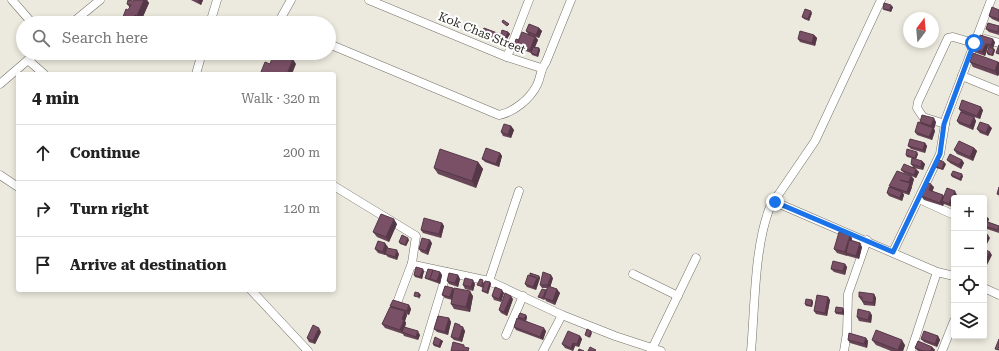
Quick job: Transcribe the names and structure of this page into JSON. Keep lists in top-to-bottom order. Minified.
{"streets":{"street":["Kok Chas Street"]},"north":"top","page":{"search":"Search here","heading":["4 min","Walk · 320 m"],"list":[["Continue","200 m"],["Turn right","120 m"],"Arrive at destination"],"map_buttons":["+","−"]}}
